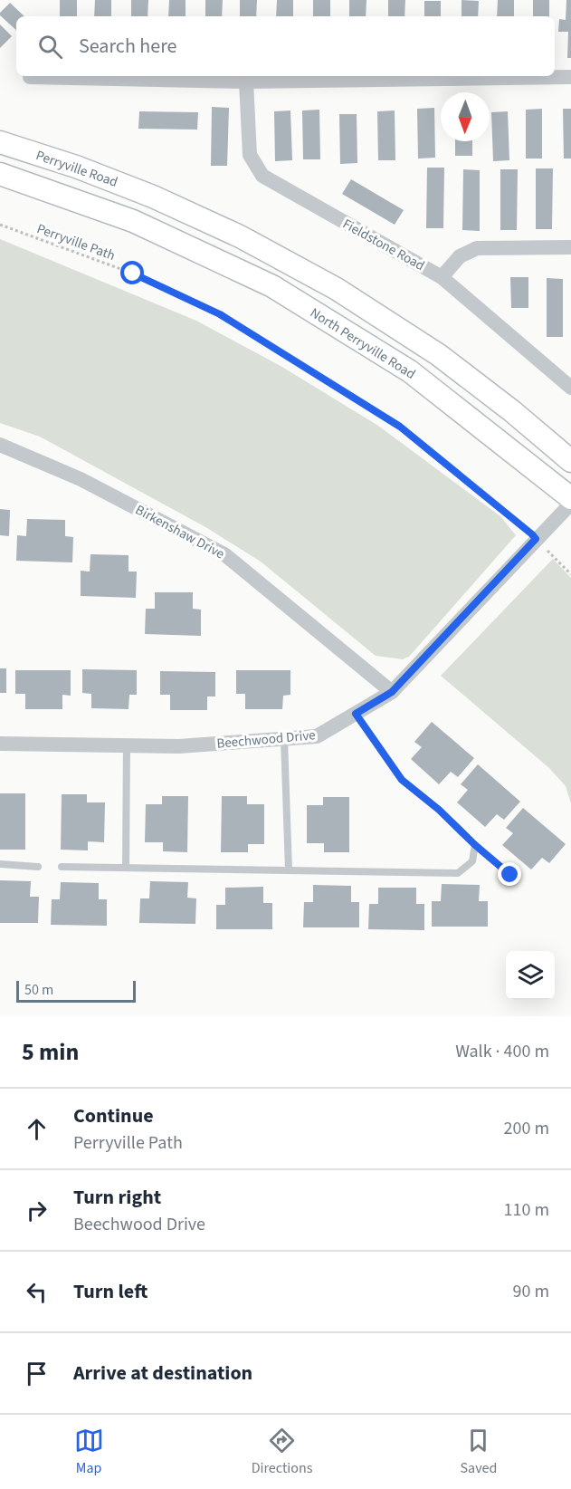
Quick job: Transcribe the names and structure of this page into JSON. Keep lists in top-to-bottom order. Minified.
{"streets":{"main road":["Perryville Road","North Perryville Road"],"street":["Fieldstone Road","Birkenshaw Drive","Beechwood Drive"],"path":["Perryville Path"]},"crossings":[["Perryville Path","Beechwood Drive"],["Birkenshaw Drive","Beechwood Drive"]],"scale_bar":"50 m","north":"bottom","page":{"search":"Search here","scale":"50 m","heading":["5 min","Walk · 400 m"],"list":[["Continue","Perryville Path","200 m"],["Turn right","Beechwood Drive","110 m"],["Turn left","90 m"],"Arrive at destination"],"nav":["Map","Directions","Saved"]}}
